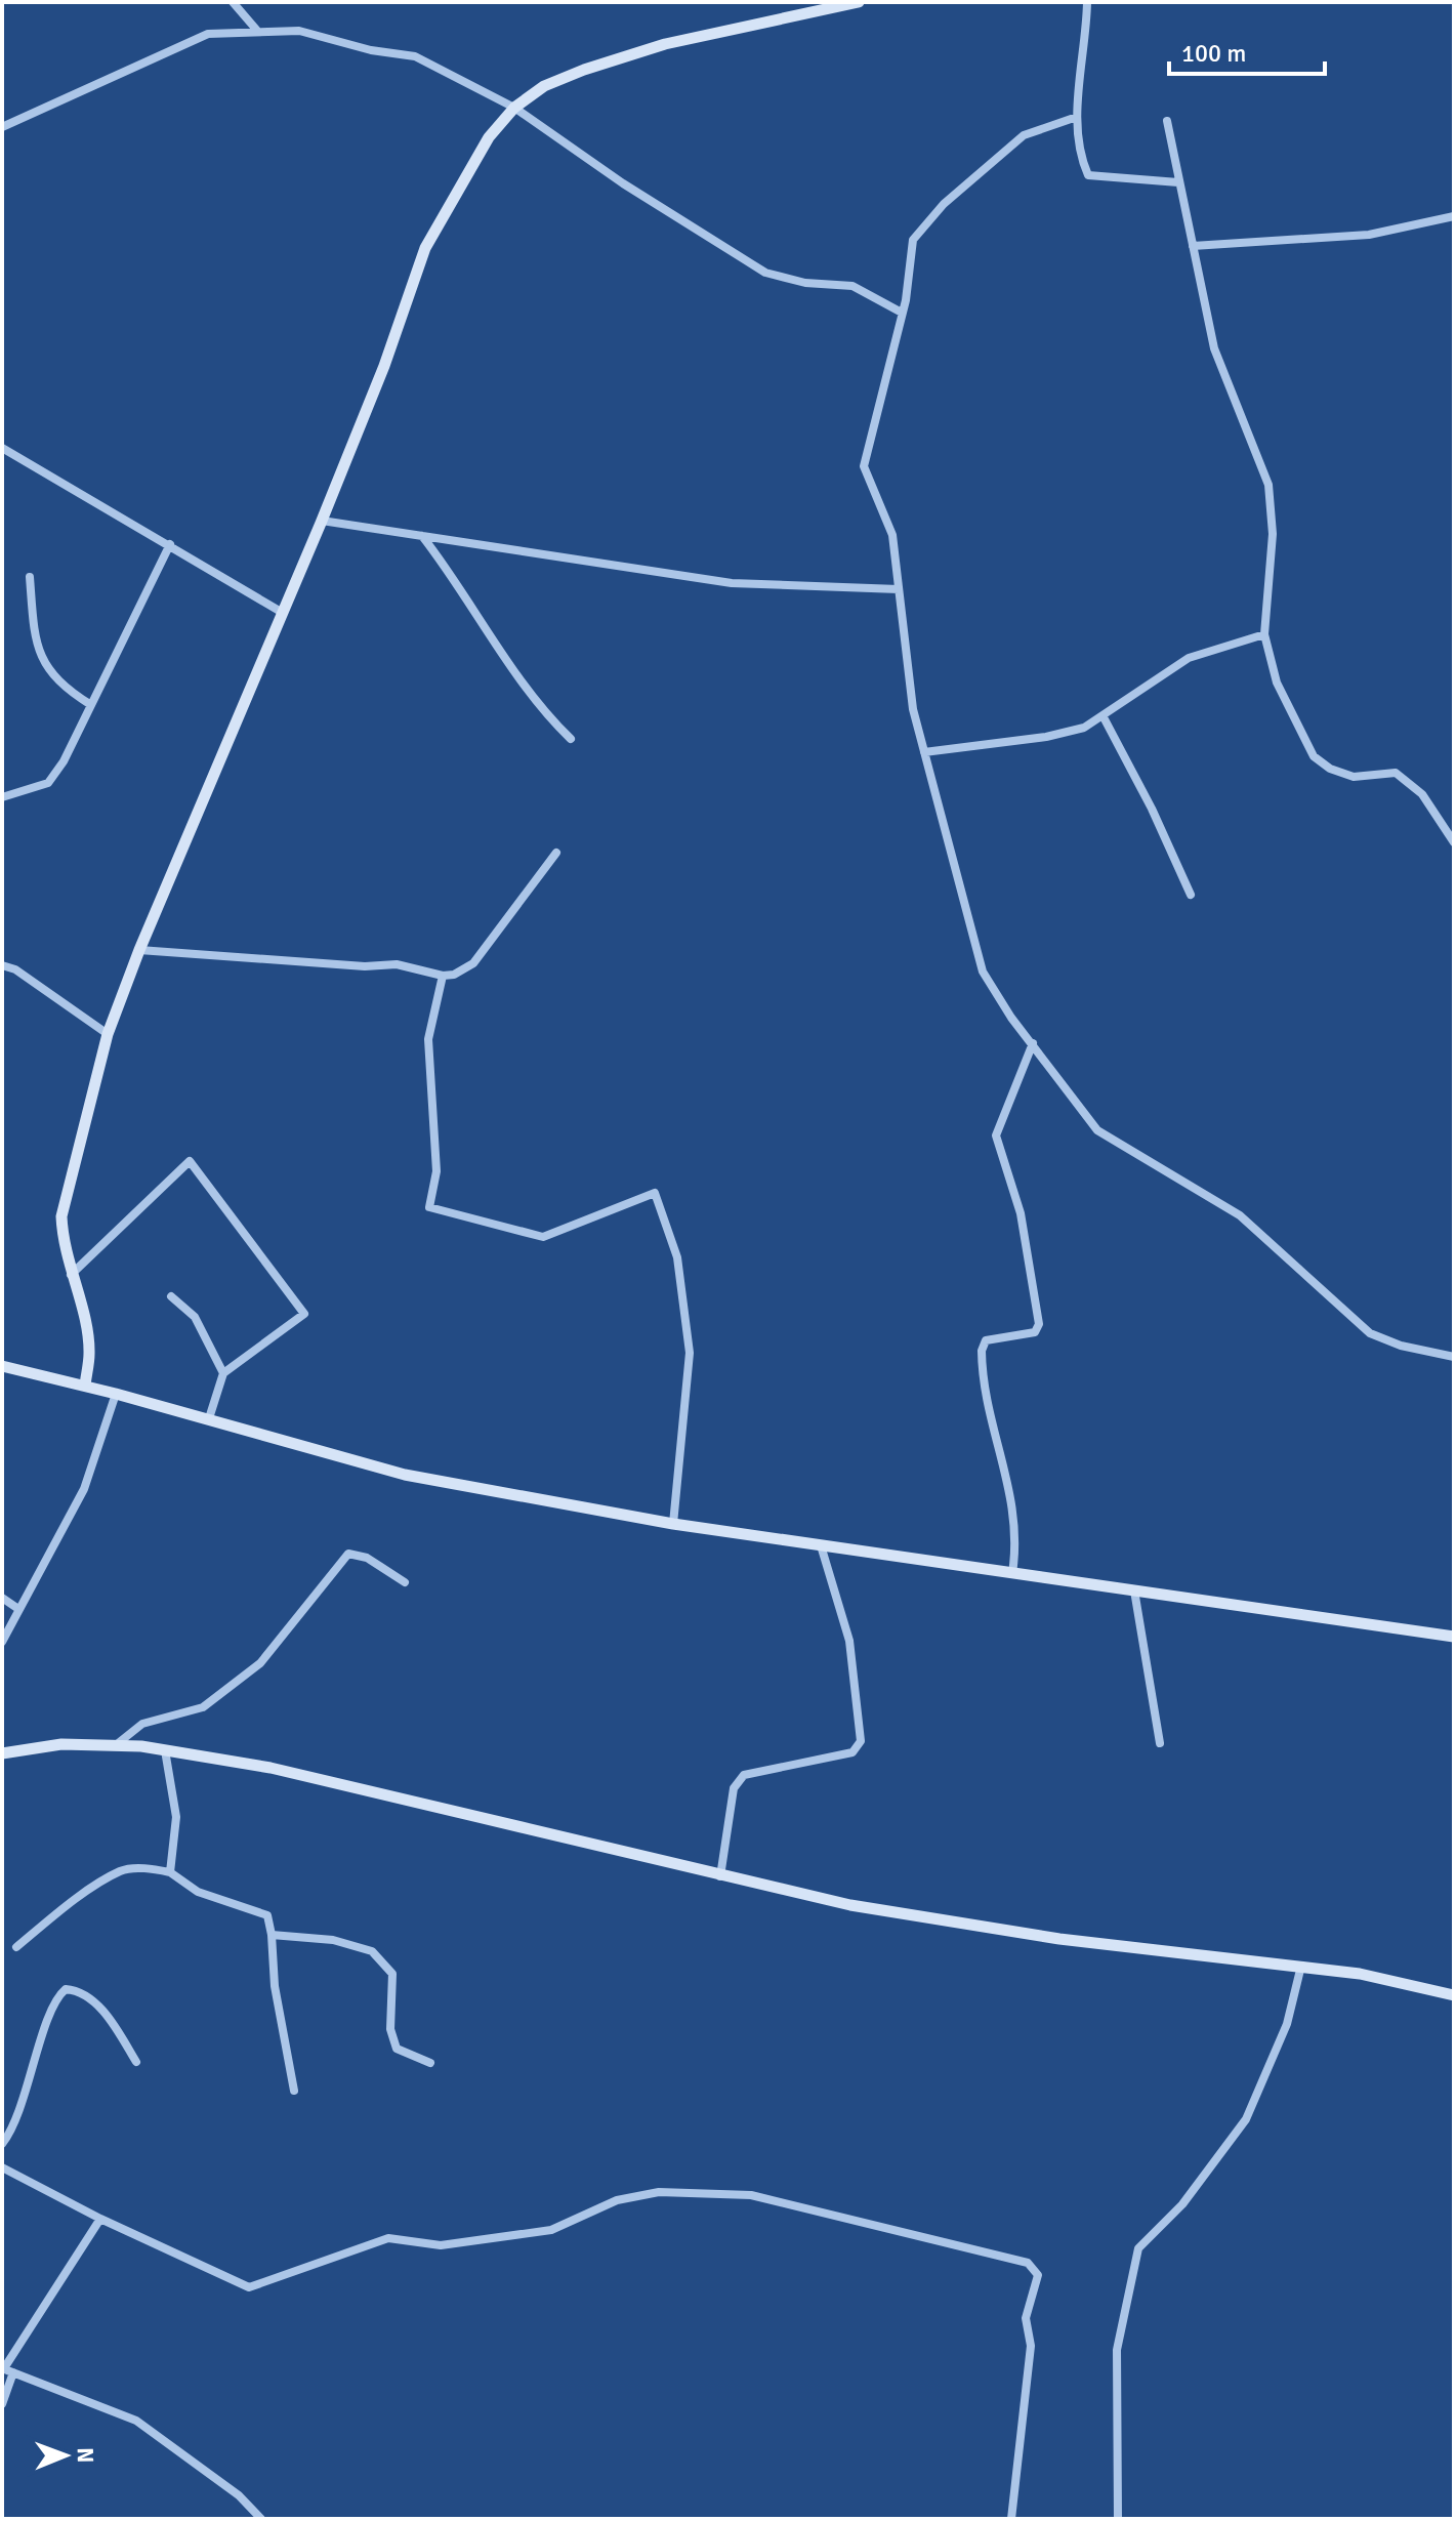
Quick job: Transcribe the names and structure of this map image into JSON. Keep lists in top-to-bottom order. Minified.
{"scale_bar":"100 m","north":"right"}
